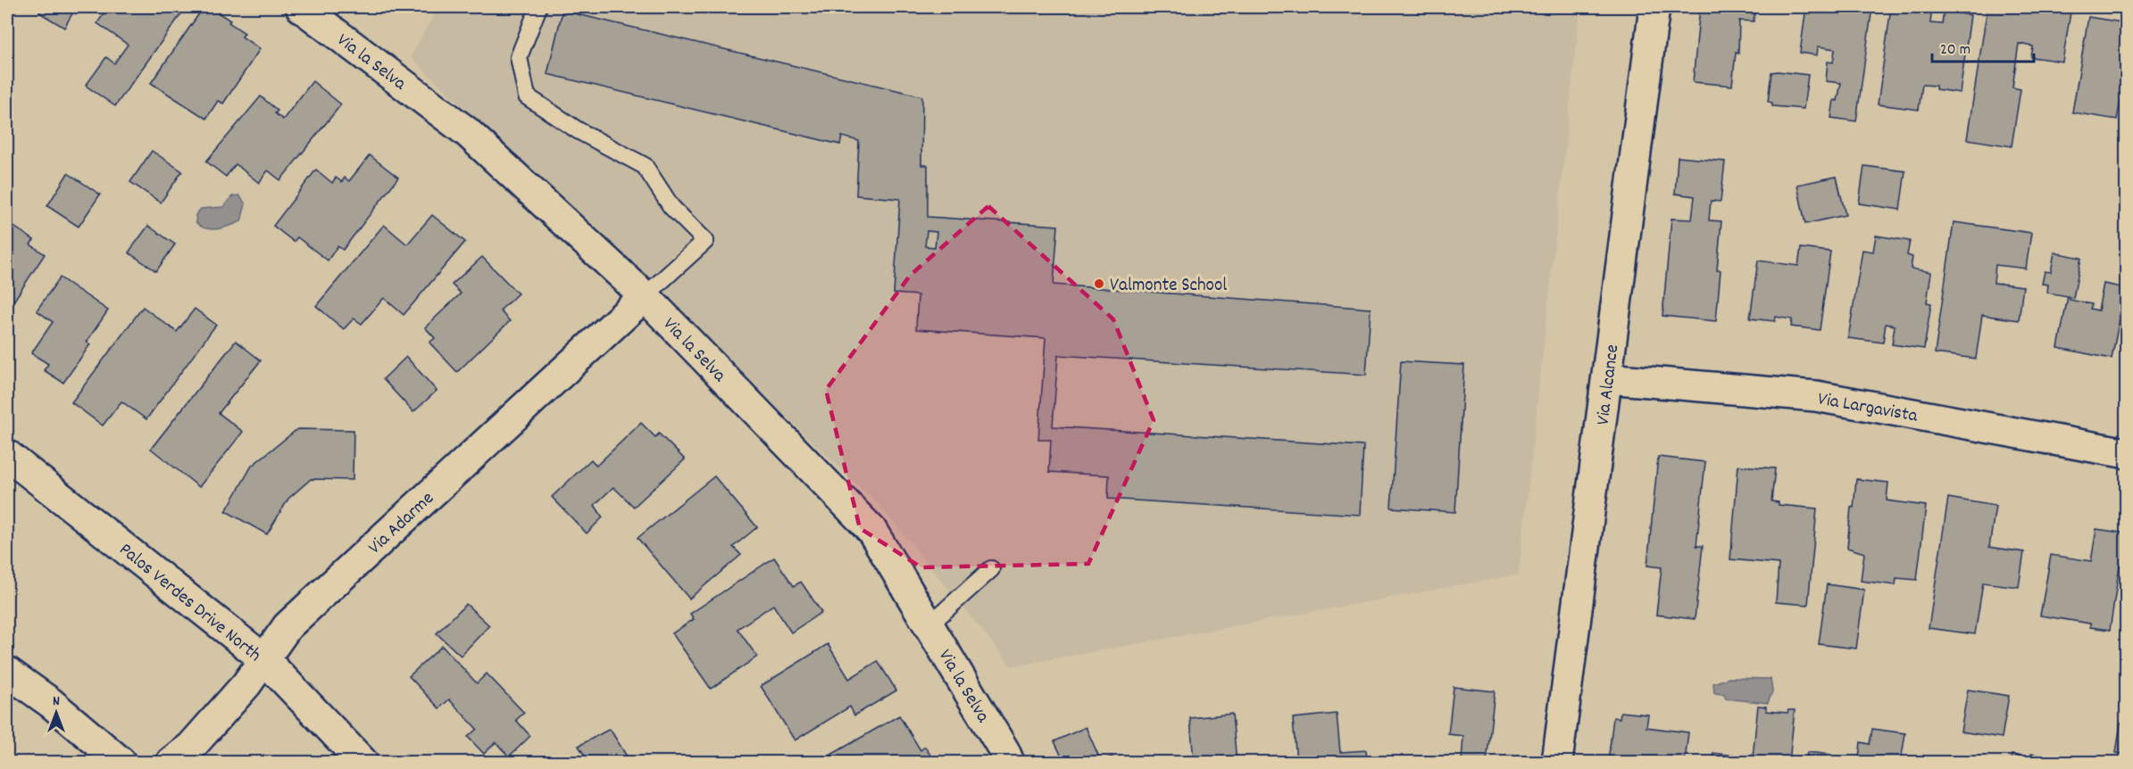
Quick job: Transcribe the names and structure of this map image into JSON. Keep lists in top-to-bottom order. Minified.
{"streets":{"street":["Via la Selva","Via Alcance","Via Largavista","Via Adarme","Palos Verdes Drive North"]},"crossings":[["Via la Selva","Via Adarme"],["Via Alcance","Via Largavista"],["Via Adarme","Palos Verdes Drive North"]],"places":["Valmonte School"],"scale_bar":"20 m","north":"top"}
